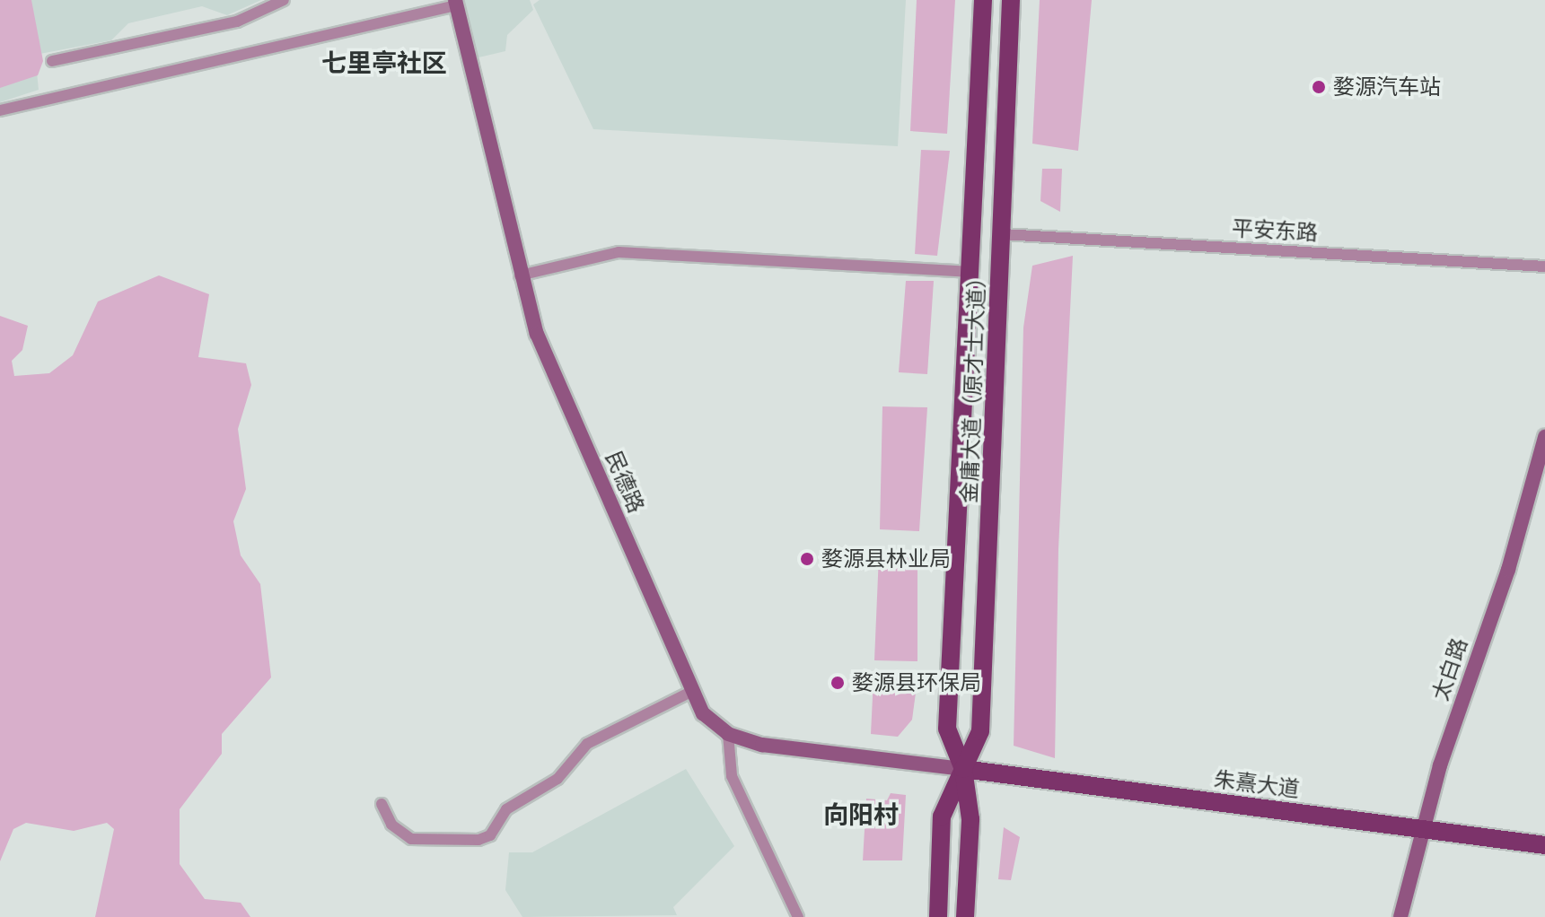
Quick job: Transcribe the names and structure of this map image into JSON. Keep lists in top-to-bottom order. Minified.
{"streets":{"main road":["金庸大道（原才士大道）","朱熹大道"],"street":["平安东路","民德路","太白路"]},"crossings":[["平安东路","金庸大道（原才士大道）"],["金庸大道（原才士大道）","民德路"],["金庸大道（原才士大道）","朱熹大道"],["民德路","朱熹大道"],["太白路","朱熹大道"]],"districts":["七里亭社区","向阳村"],"places":["婺源汽车站","婺源县林业局","婺源县环保局"]}
